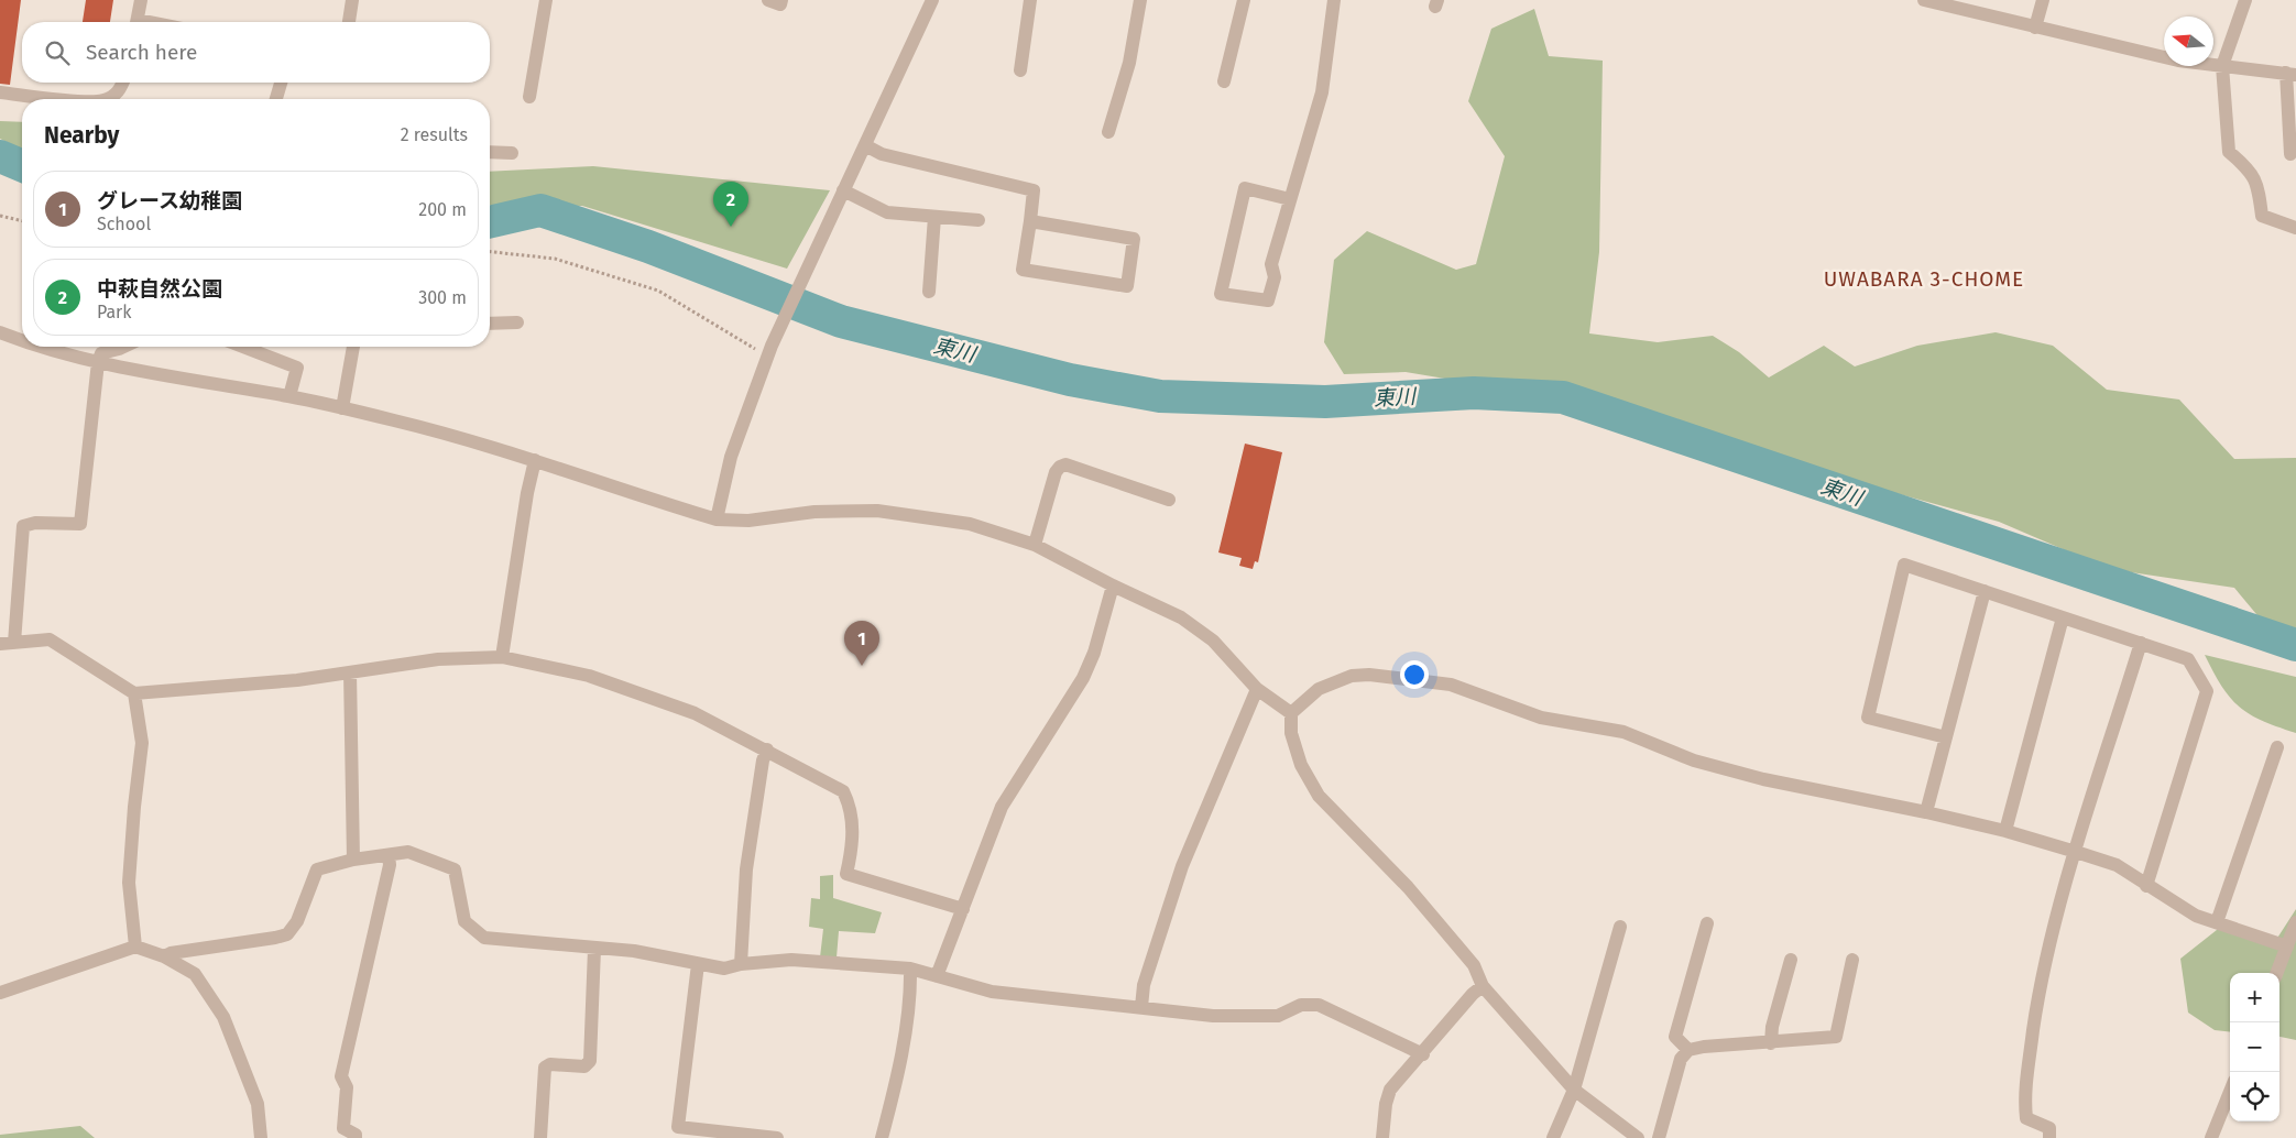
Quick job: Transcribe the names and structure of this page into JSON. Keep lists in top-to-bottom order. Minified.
{"districts":["UWABARA 3-CHOME"],"water":["東川"],"north":"left","page":{"search":"Search here","heading":["Nearby","2 results"],"list":[{"mark":"1","name":"グレース幼稚園","note":"School","value":"200 m"},{"mark":"2","name":"中萩自然公園","note":"Park","value":"300 m"}],"pins":["2","1"],"map_buttons":["+","−"]}}
